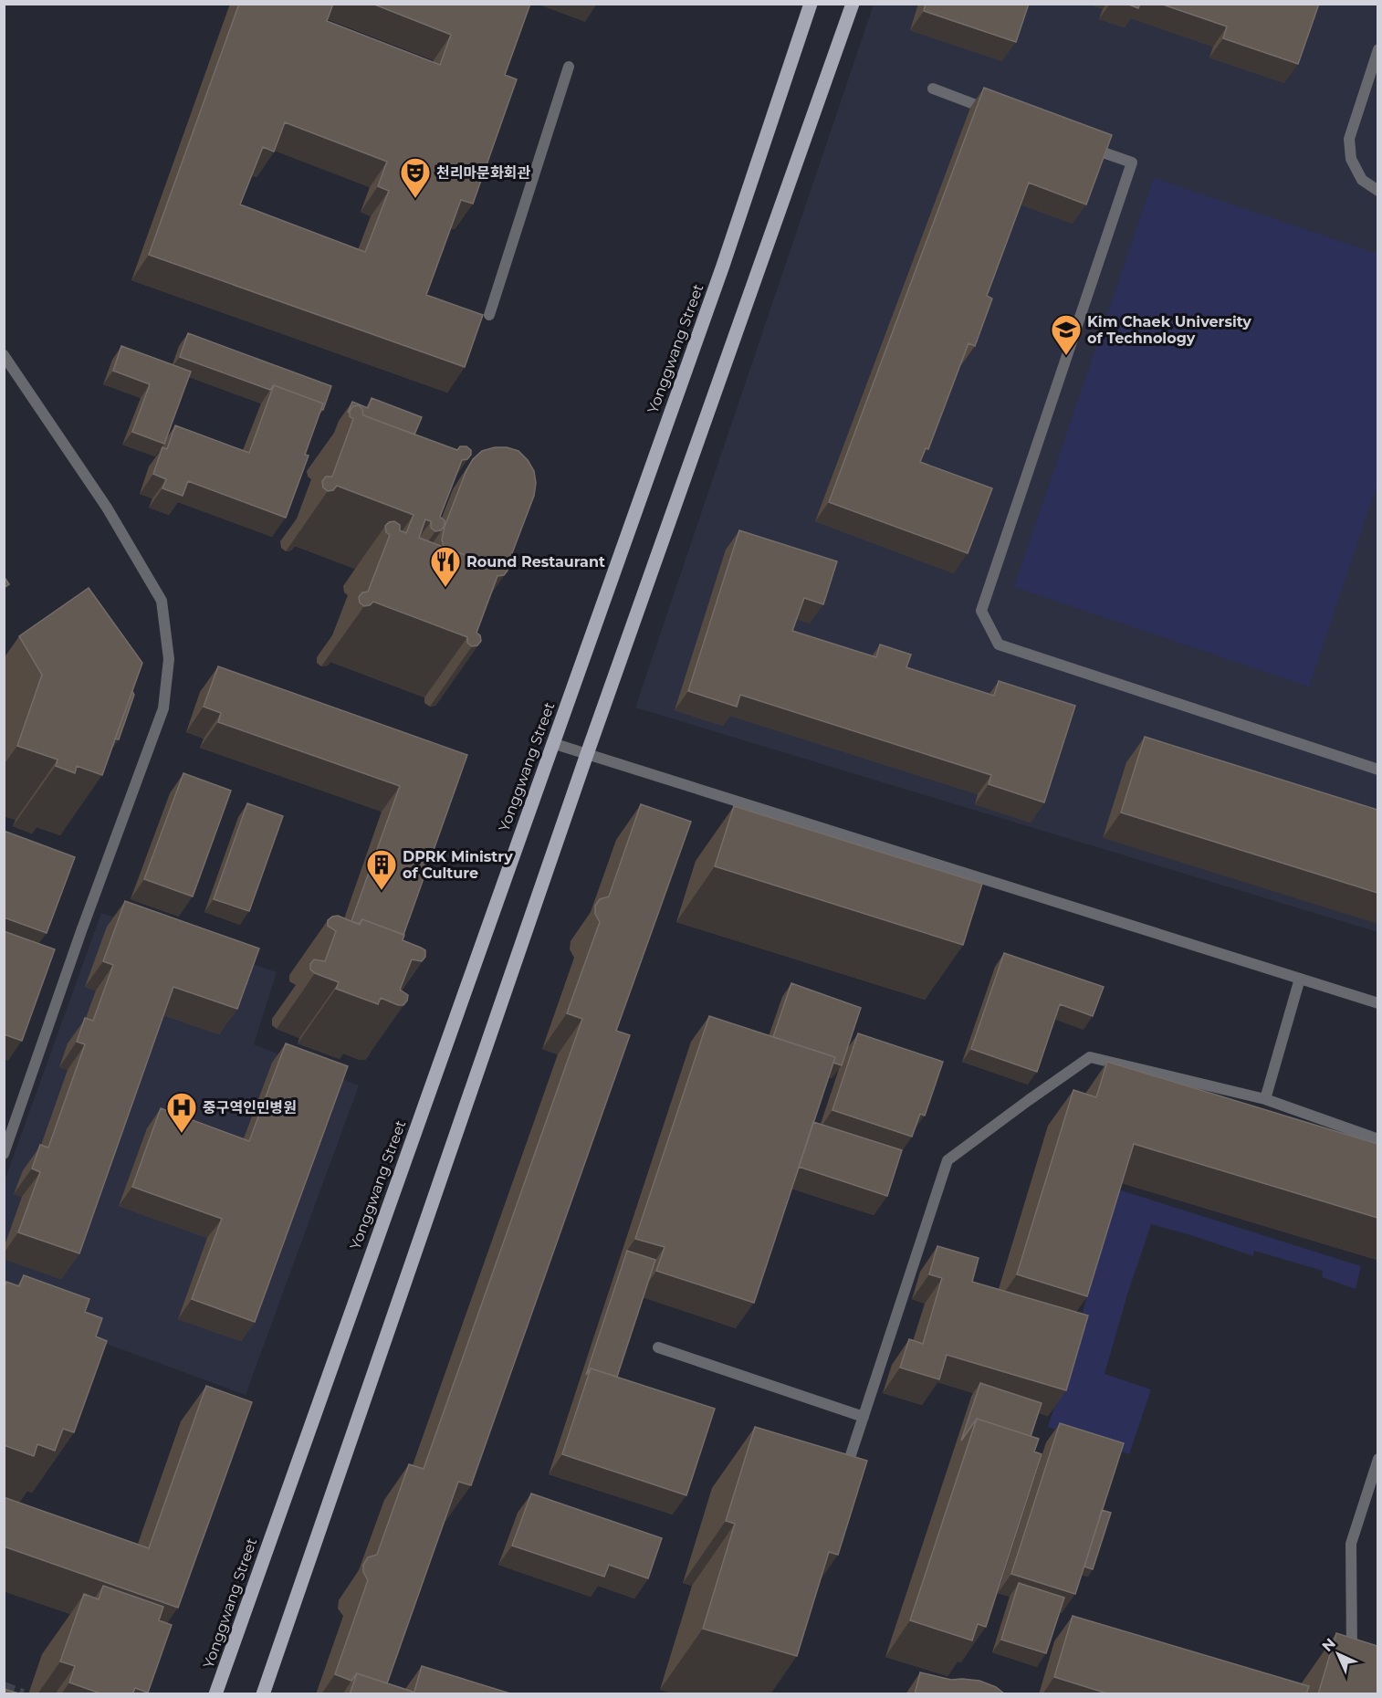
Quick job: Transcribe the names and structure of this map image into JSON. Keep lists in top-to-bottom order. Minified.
{"streets":{"main road":["Yonggwang Street"]},"places":{"theatre":["천리마문화회관"],"school or university":["Kim Chaek University of Technology"],"restaurant":["Round Restaurant"],"building":["DPRK Ministry of Culture"],"hospital":["중구역인민병원"]},"north":"top left"}
